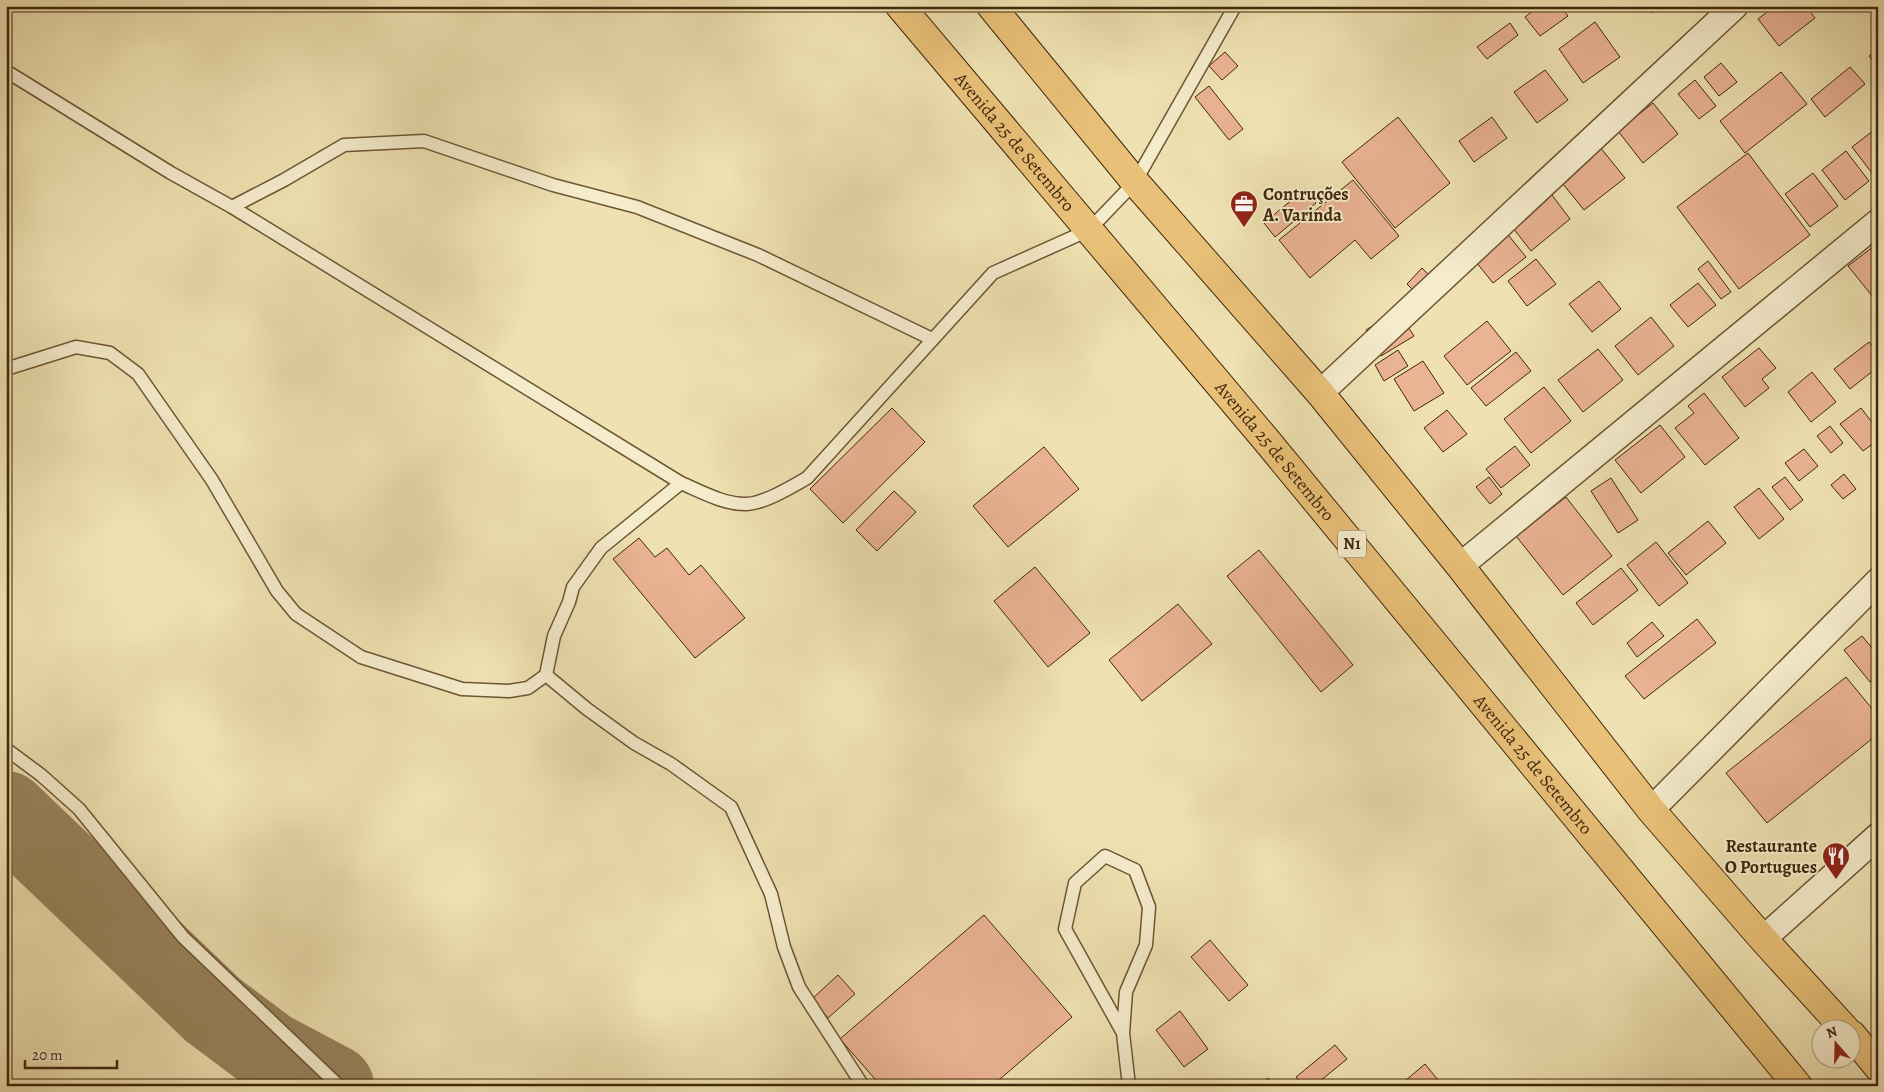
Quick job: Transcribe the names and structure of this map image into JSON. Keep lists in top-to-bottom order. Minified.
{"streets":{"highway":["Avenida 25 de Setembro","N1"]},"places":{"office":["Contruções A. Varinda"],"restaurant":["Restaurante O Portugues"]},"scale_bar":"20 m","north":"top"}
